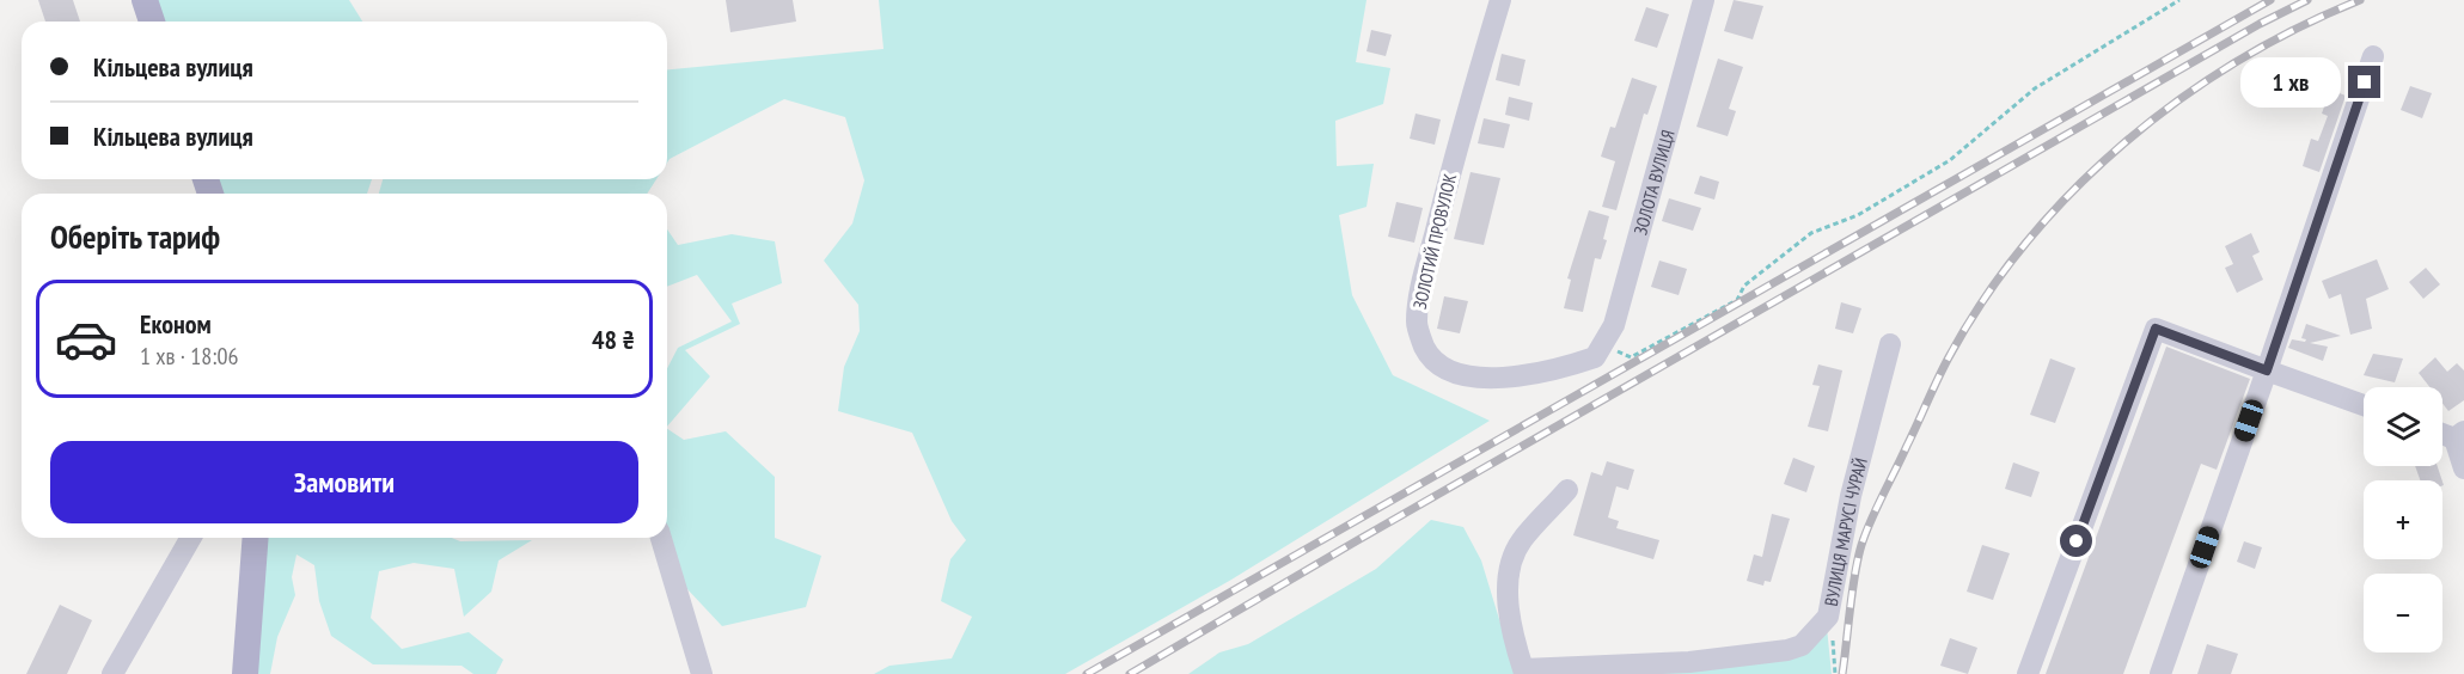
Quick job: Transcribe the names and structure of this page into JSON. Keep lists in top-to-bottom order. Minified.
{"streets":{"street":["ЗОЛОТА ВУЛИЦЯ","ЗОЛОТИЙ ПРОВУЛОК","ВУЛИЦЯ МАРУСІ ЧУРАЙ"]},"crossings":[["ЗОЛОТА ВУЛИЦЯ","ЗОЛОТИЙ ПРОВУЛОК"]],"page":{"banner":["Кільцева вулиця","Кільцева вулиця"],"bubble":"1 хв","heading":"Оберіть тариф","list":[{"name":"Економ","note":"1 хв · 18:06","value":"48 ₴"}],"map_buttons":["+","−"],"buttons":"Замовити"}}
